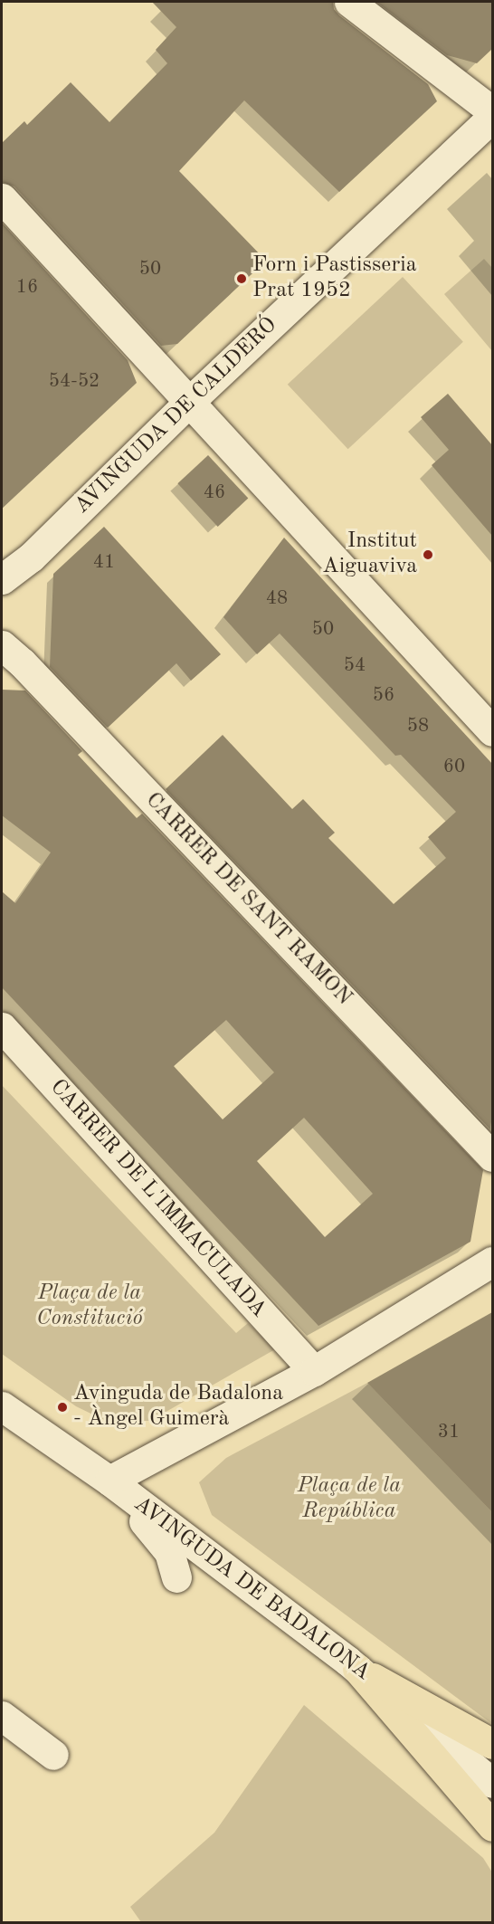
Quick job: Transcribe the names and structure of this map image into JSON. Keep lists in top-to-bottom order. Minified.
{"streets":{"street":["AVINGUDA DE CALDERÓ","CARRER DE SANT RAMON","CARRER DE L'IMMACULADA","AVINGUDA DE BADALONA"]},"parks":["Plaça de la Constitució","Plaça de la República"],"places":["Forn i Pastisseria Prat 1952","Institut Aiguaviva","Avinguda de Badalona - Àngel Guimerà"],"house_numbers":["50","16","54-52","46","41","48","50","54","56","58","60","31"]}
